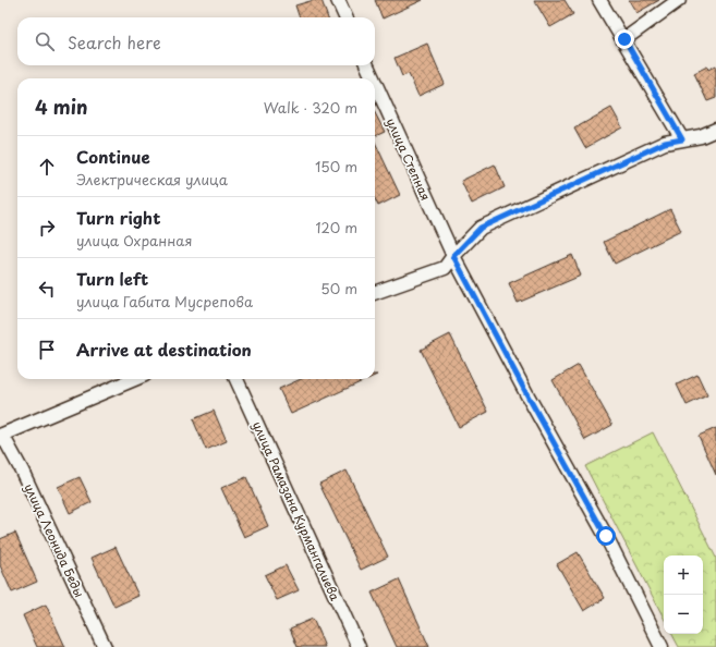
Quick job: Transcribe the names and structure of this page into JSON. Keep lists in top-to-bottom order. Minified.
{"streets":{"street":["улица Степная","улица Рамазана Курмангалиева","улица Леонида Беды"]},"page":{"search":"Search here","heading":["4 min","Walk · 320 m"],"list":[["Continue","Электрическая улица","150 m"],["Turn right","улица Охранная","120 m"],["Turn left","улица Габита Мусрепова","50 m"],"Arrive at destination"],"map_buttons":["+","−"]}}
